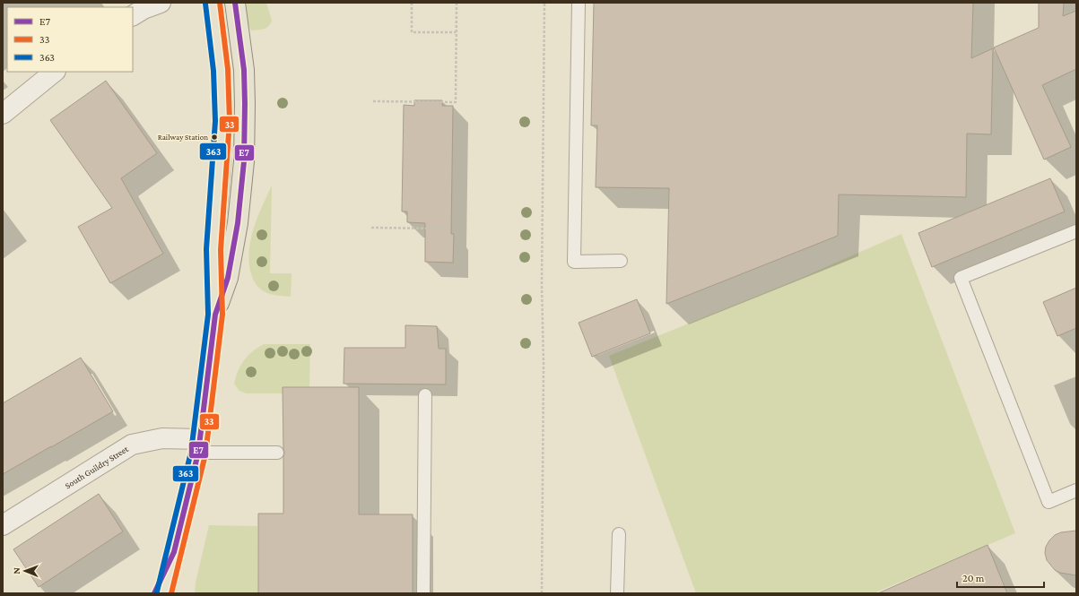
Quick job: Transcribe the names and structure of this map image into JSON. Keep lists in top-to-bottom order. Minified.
{"streets":{"street":["South Guildry Street"]},"places":["Railway Station"],"lines":["transit line E7","transit line 33","transit line 363"],"legend":["E7","33","363"],"scale_bar":"20 m","north":"left"}
